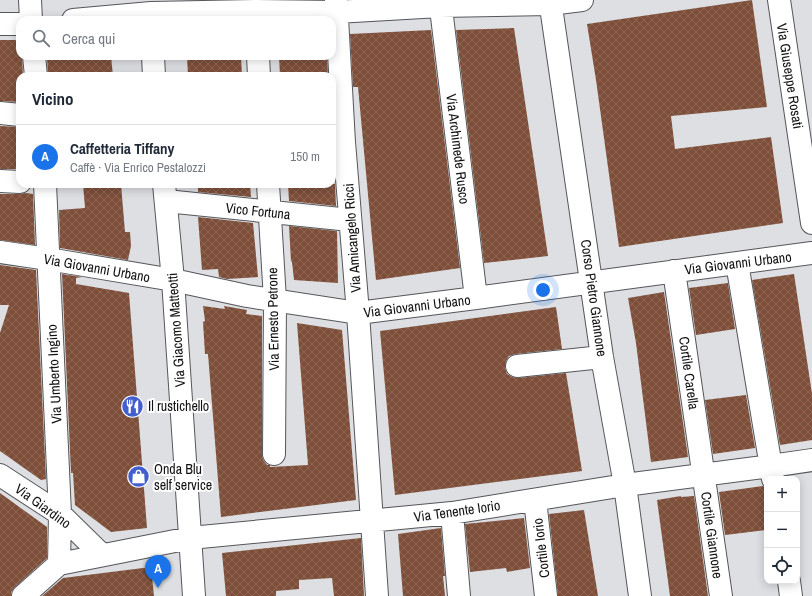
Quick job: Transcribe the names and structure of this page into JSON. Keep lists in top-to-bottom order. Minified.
{"streets":{"street":["Via Giuseppe Rosati","Via Archimede Rusco","Vico Fortuna","Via Amicangelo Ricci","Via Giovanni Urbano","Corso Pietro Giannone","Via Ernesto Petrone","Via Giacomo Matteotti","Cortile Carella","Via Umberto Ingino","Via Giardino","Via Tenente Iorio","Cortile Giannone","Cortile Iorio"]},"crossings":[["Via Archimede Rusco","Via Giovanni Urbano"],["Vico Fortuna","Via Amicangelo Ricci"],["Vico Fortuna","Via Ernesto Petrone"],["Vico Fortuna","Via Giacomo Matteotti"],["Via Amicangelo Ricci","Via Giovanni Urbano"],["Via Amicangelo Ricci","Via Tenente Iorio"],["Via Giovanni Urbano","Corso Pietro Giannone"],["Via Giovanni Urbano","Via Ernesto Petrone"],["Via Giovanni Urbano","Via Giacomo Matteotti"],["Via Giovanni Urbano","Cortile Carella"],["Via Giovanni Urbano","Via Umberto Ingino"],["Corso Pietro Giannone","Via Tenente Iorio"],["Via Giacomo Matteotti","Via Tenente Iorio"],["Cortile Carella","Via Tenente Iorio"],["Cortile Carella","Cortile Giannone"],["Via Umberto Ingino","Via Giardino"],["Via Umberto Ingino","Via Tenente Iorio"],["Via Giardino","Via Tenente Iorio"],["Via Tenente Iorio","Cortile Giannone"],["Via Tenente Iorio","Cortile Iorio"]],"places":{"restaurant":["Il rustichello"],"shop":["Onda Blu self service"]},"page":{"search":"Cerca qui","heading":"Vicino","list":[{"mark":"A","name":"Caffetteria Tiffany","note":"Caffè · Via Enrico Pestalozzi","value":"150 m"}],"map_buttons":["+","−"],"pins":"A"}}
